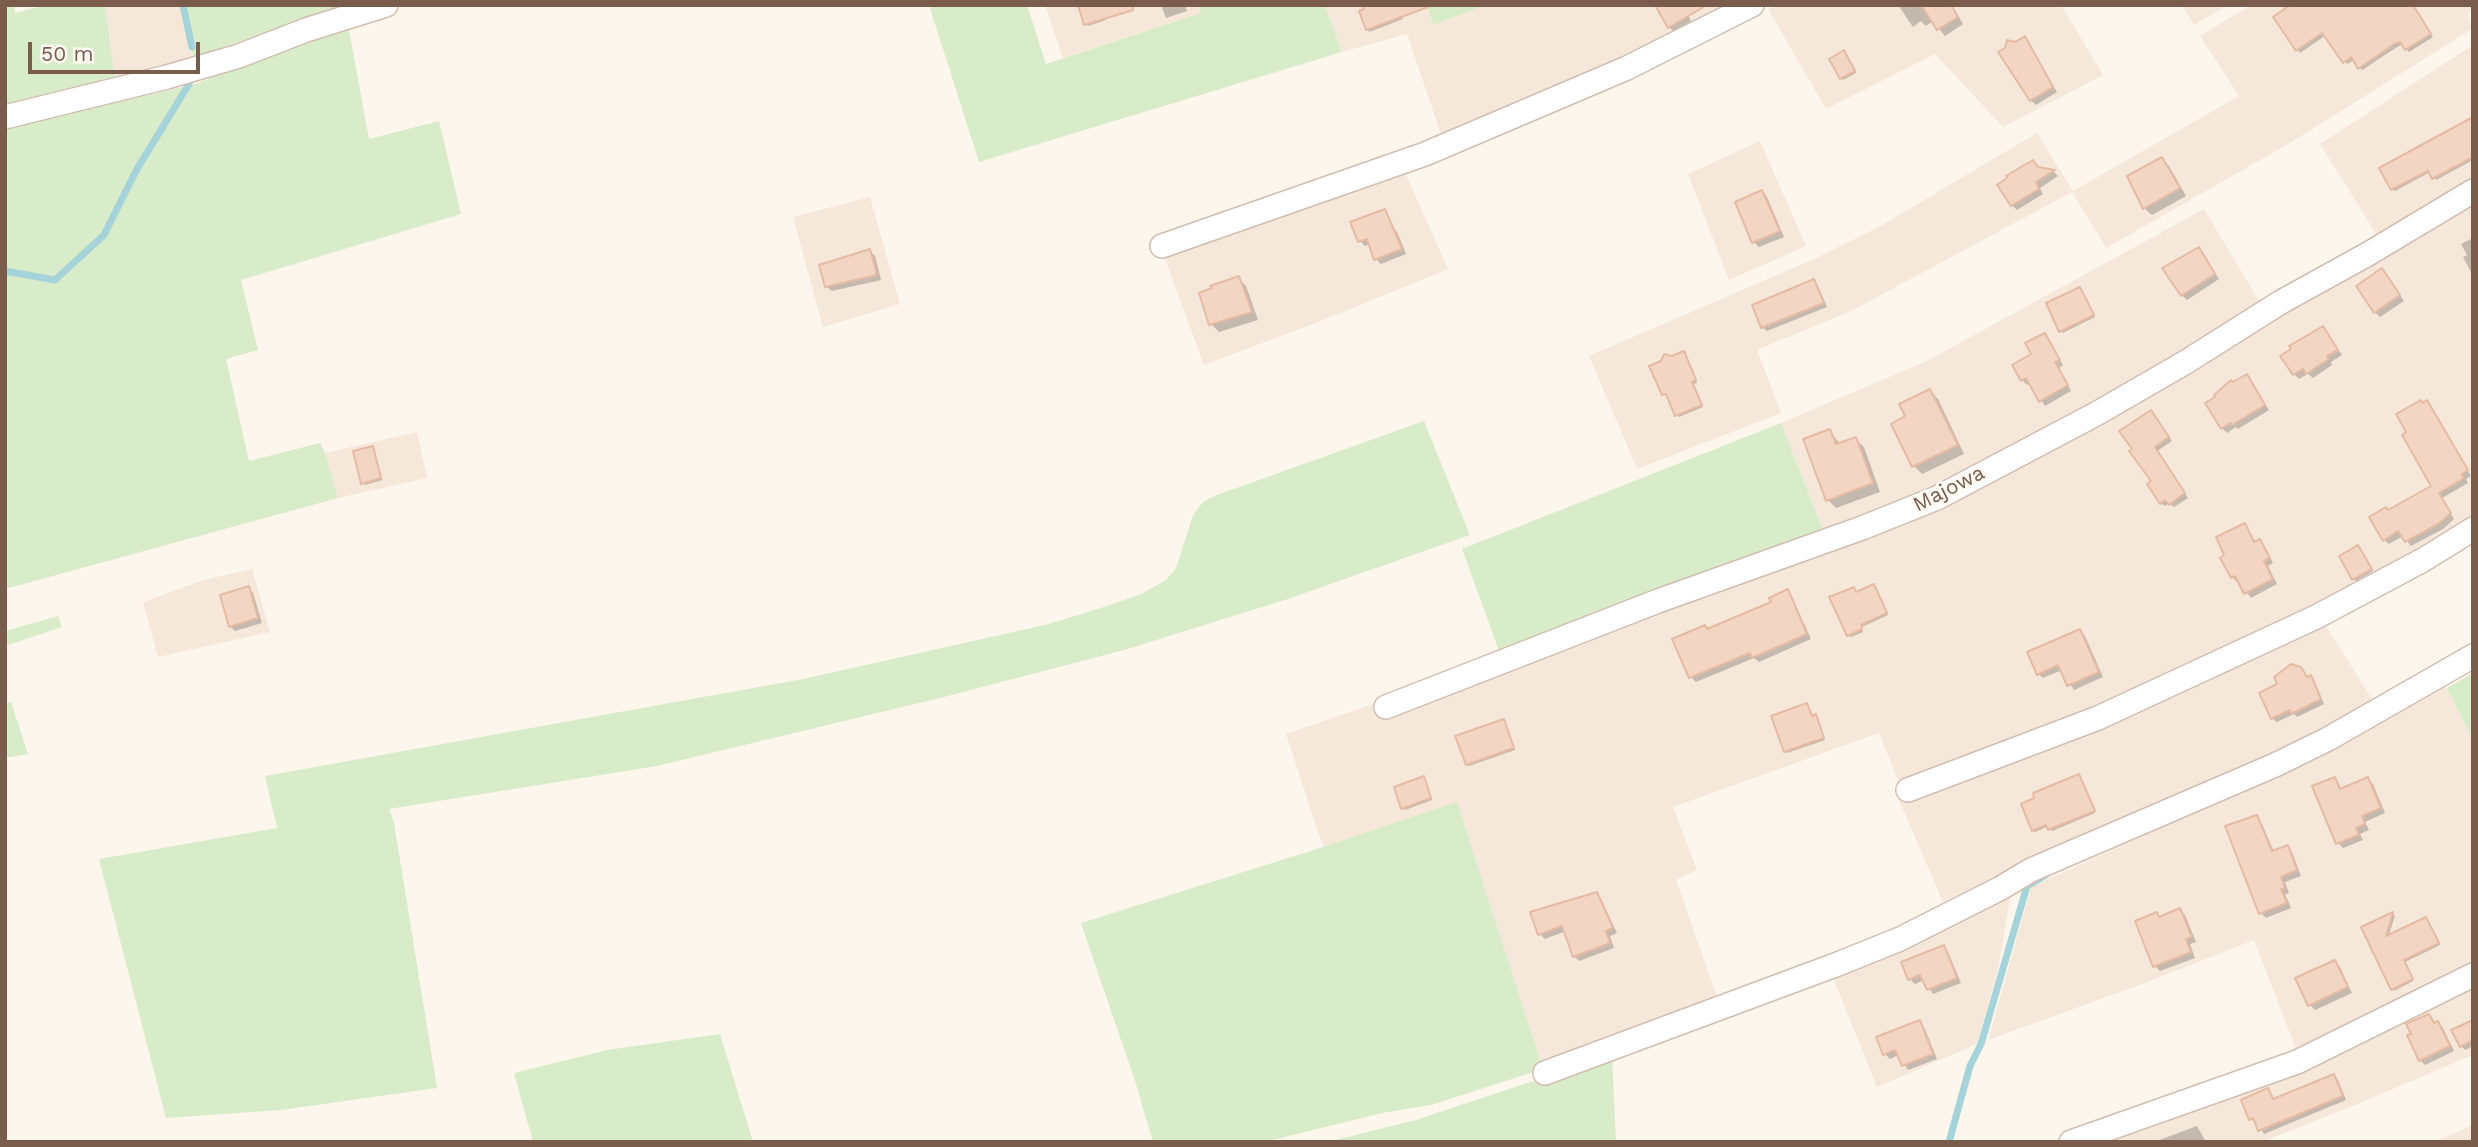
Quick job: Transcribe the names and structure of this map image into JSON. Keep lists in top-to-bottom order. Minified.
{"streets":{"street":["Majowa"]},"scale_bar":"50 m"}
